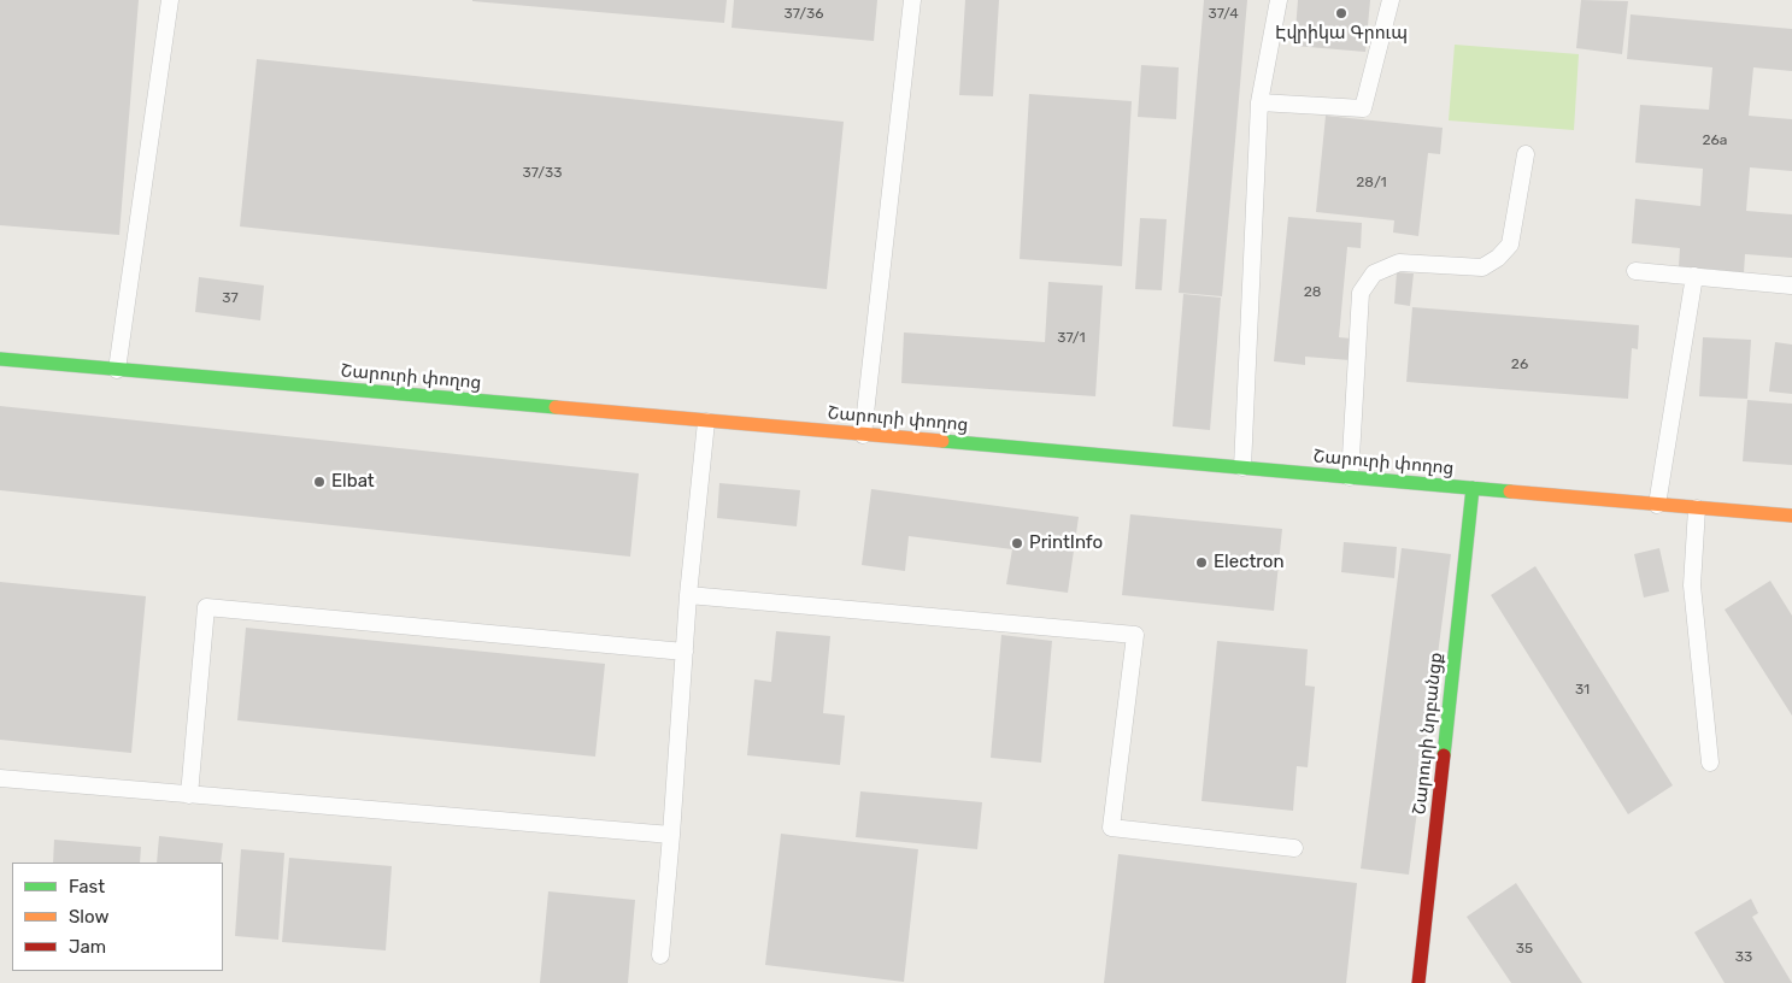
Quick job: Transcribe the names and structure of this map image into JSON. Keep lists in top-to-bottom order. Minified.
{"streets":{"street":["Շարուրի փողոց","Շարուրի նրբանցք"]},"crossings":[["Շարուրի փողոց","Շարուրի նրբանցք"]],"places":["Էվրիկա Գրուպ","Elbat","PrintInfo","Electron"],"house_numbers":["37/36","37/4","26a","37/33","28/1","28","37","37/1","26","31","35","33"],"legend":["Fast","Slow","Jam"]}
